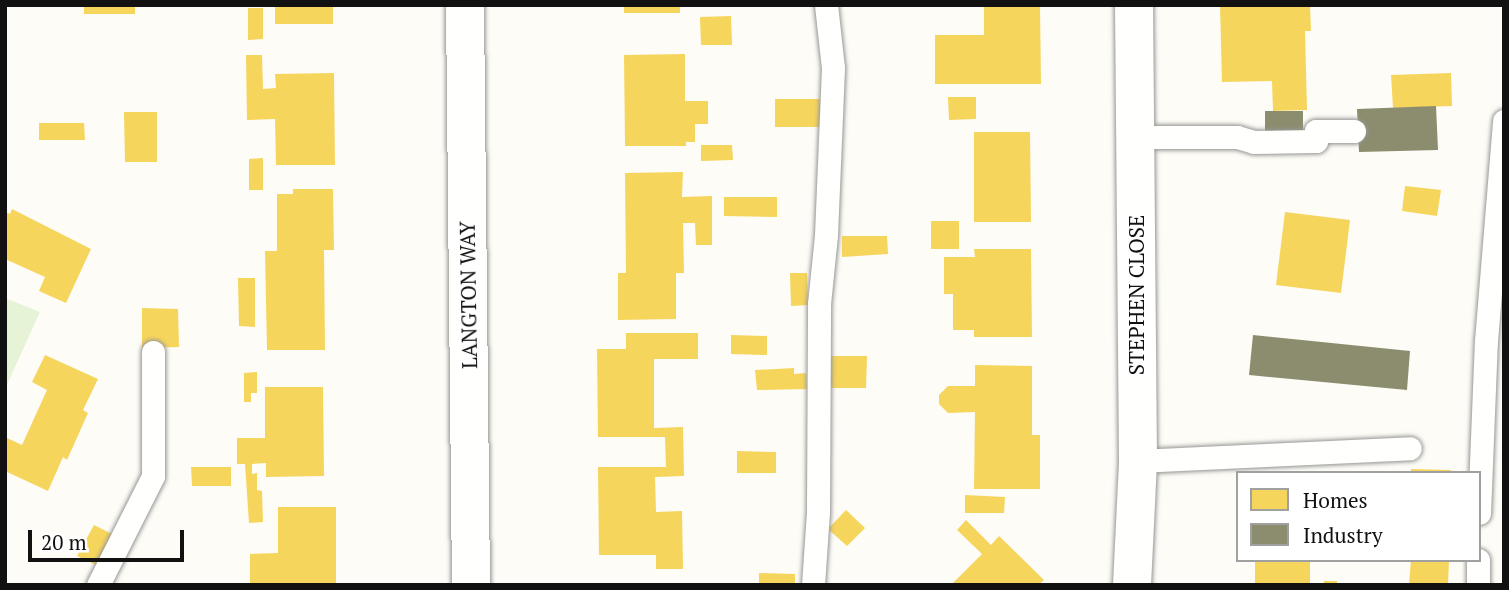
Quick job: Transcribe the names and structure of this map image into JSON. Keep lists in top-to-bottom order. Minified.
{"streets":{"street":["LANGTON WAY","STEPHEN CLOSE"]},"legend":["Homes","Industry"],"scale_bar":"20 m"}
